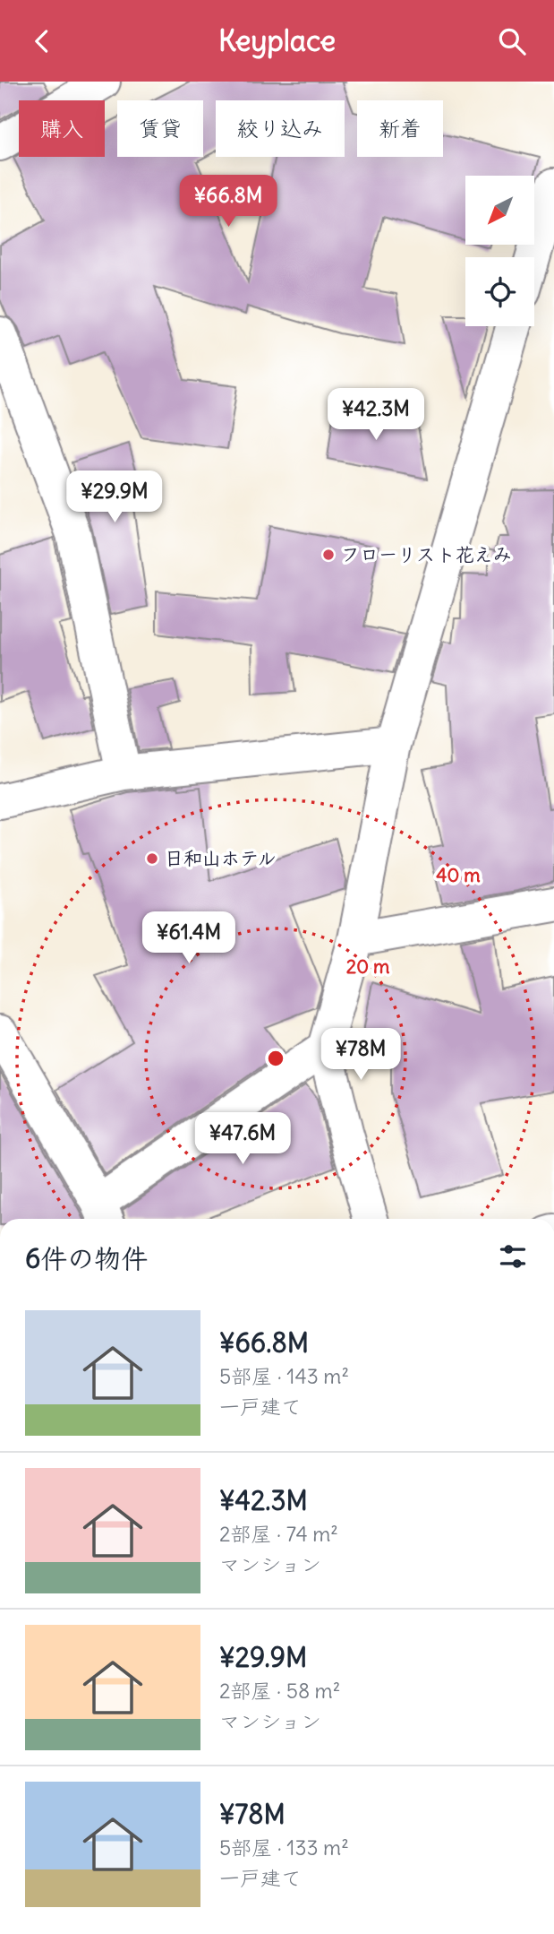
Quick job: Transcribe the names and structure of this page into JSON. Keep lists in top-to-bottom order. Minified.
{"places":["フローリスト花えみ","日和山ホテル"],"north":"bottom left","page":{"header":"Keyplace","chip":["購入","賃貸","絞り込み","新着"],"price":["¥66.8M","¥42.3M","¥29.9M","¥61.4M","¥78M","¥47.6M"],"heading":"6件の物件","list":[{"name":"¥66.8M","note":"5部屋 · 143 m² · 一戸建て"},{"name":"¥42.3M","note":"2部屋 · 74 m² · マンション"},{"name":"¥29.9M","note":"2部屋 · 58 m² · マンション"},{"name":"¥78M","note":"5部屋 · 133 m² · 一戸建て"}]},"rings":["40 m","20 m"]}
